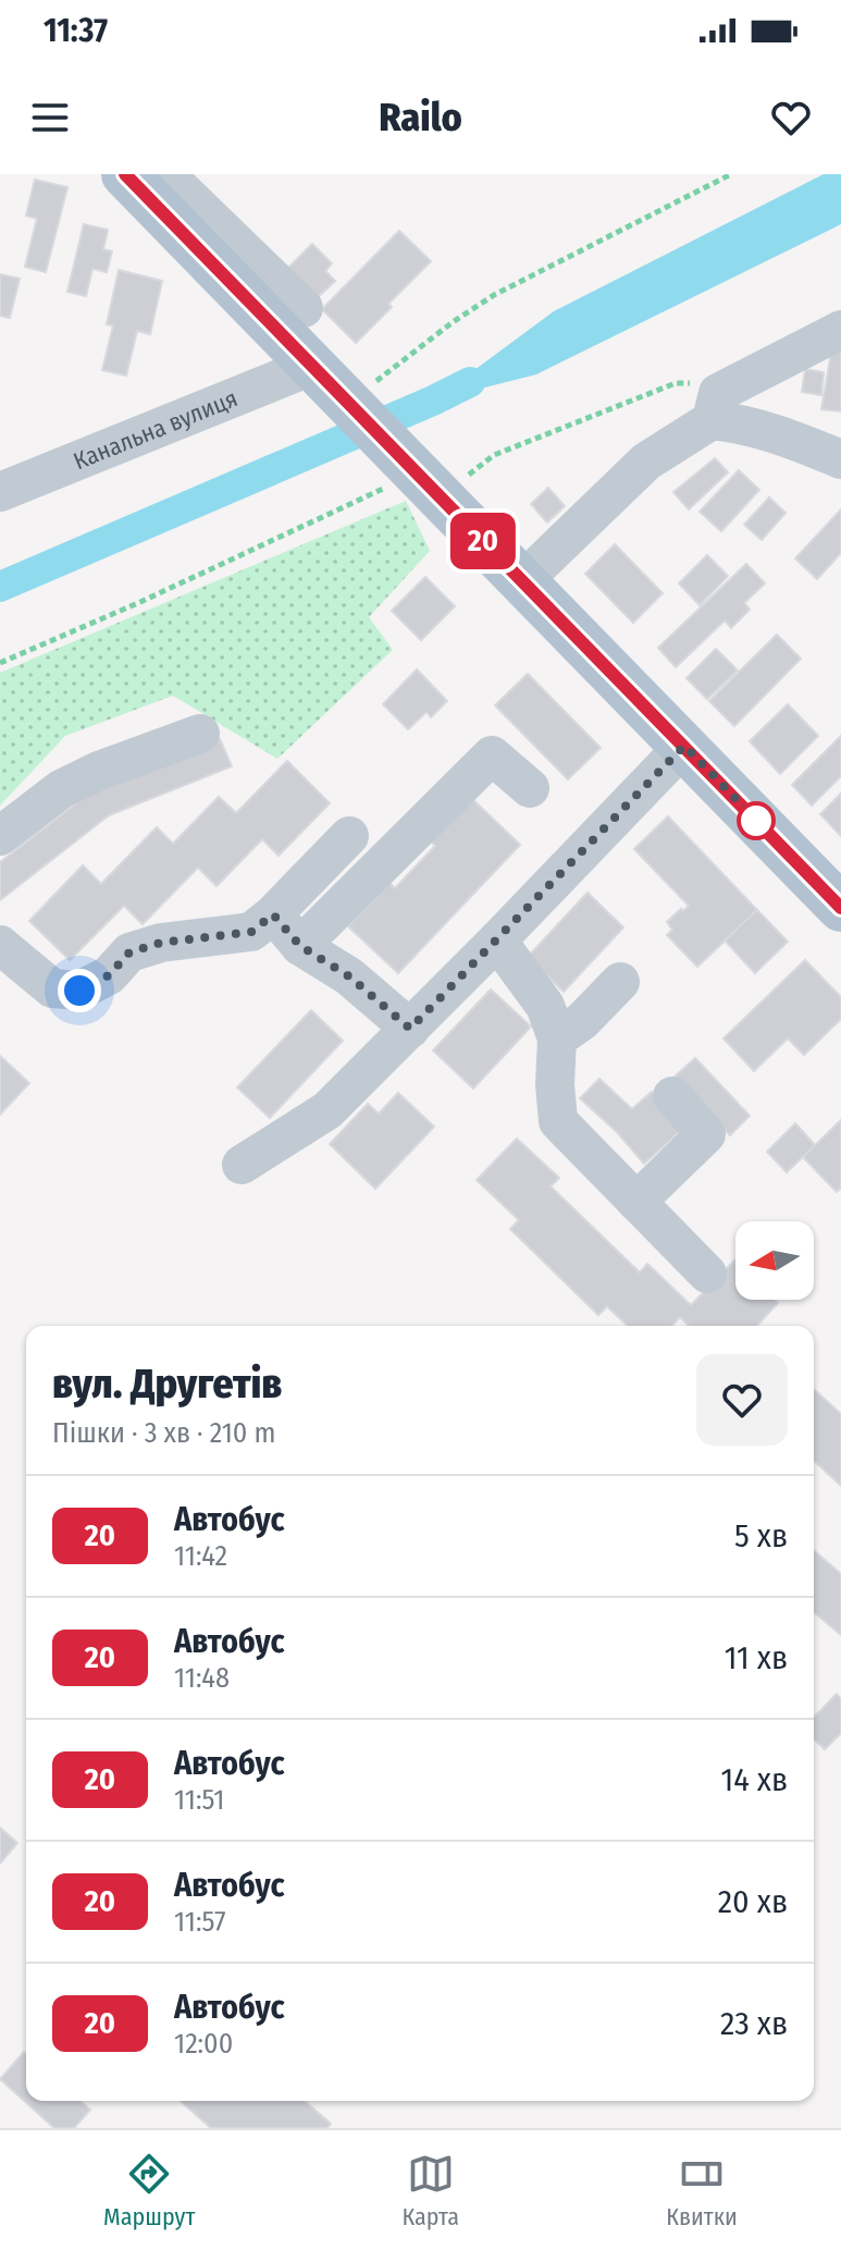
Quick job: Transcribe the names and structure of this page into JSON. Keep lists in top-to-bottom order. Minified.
{"streets":{"street":["Канальна вулиця"]},"lines":["bus line 20"],"north":"left","page":{"status":"11:37","header":"Railo","on_map":"20","heading":["вул. Другетів","Пішки · 3 хв · 210 m"],"list":[{"mark":"20","name":"Автобус","note":"11:42","value":"5 хв"},{"mark":"20","name":"Автобус","note":"11:48","value":"11 хв"},{"mark":"20","name":"Автобус","note":"11:51","value":"14 хв"},{"mark":"20","name":"Автобус","note":"11:57","value":"20 хв"},{"mark":"20","name":"Автобус","note":"12:00","value":"23 хв"}],"tabs":["Маршрут","Карта","Квитки"]}}
